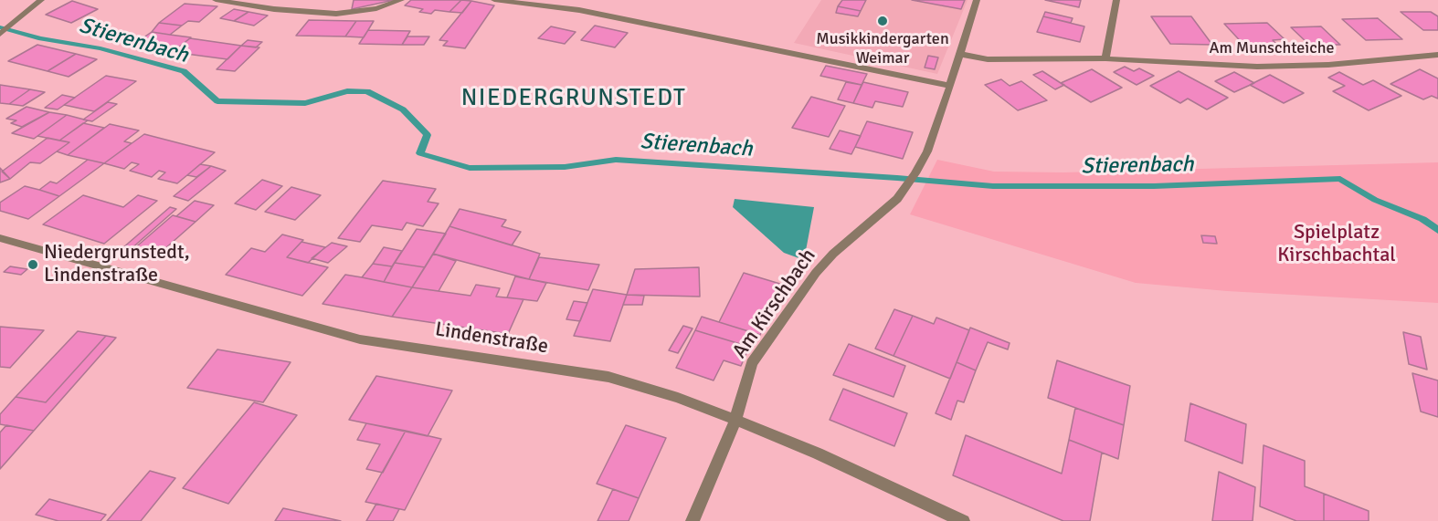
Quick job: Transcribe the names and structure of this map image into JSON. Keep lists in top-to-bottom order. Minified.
{"streets":{"street":["Am Munschteiche","Am Kirschbach","Lindenstraße"]},"crossings":[["Am Munschteiche","Am Kirschbach"],["Am Kirschbach","Lindenstraße"]],"districts":["NIEDERGRUNSTEDT"],"water":["Stierenbach"],"parks":["Spielplatz Kirschbachtal"],"places":["Musikkindergarten Weimar","Niedergrunstedt, Lindenstraße"]}
